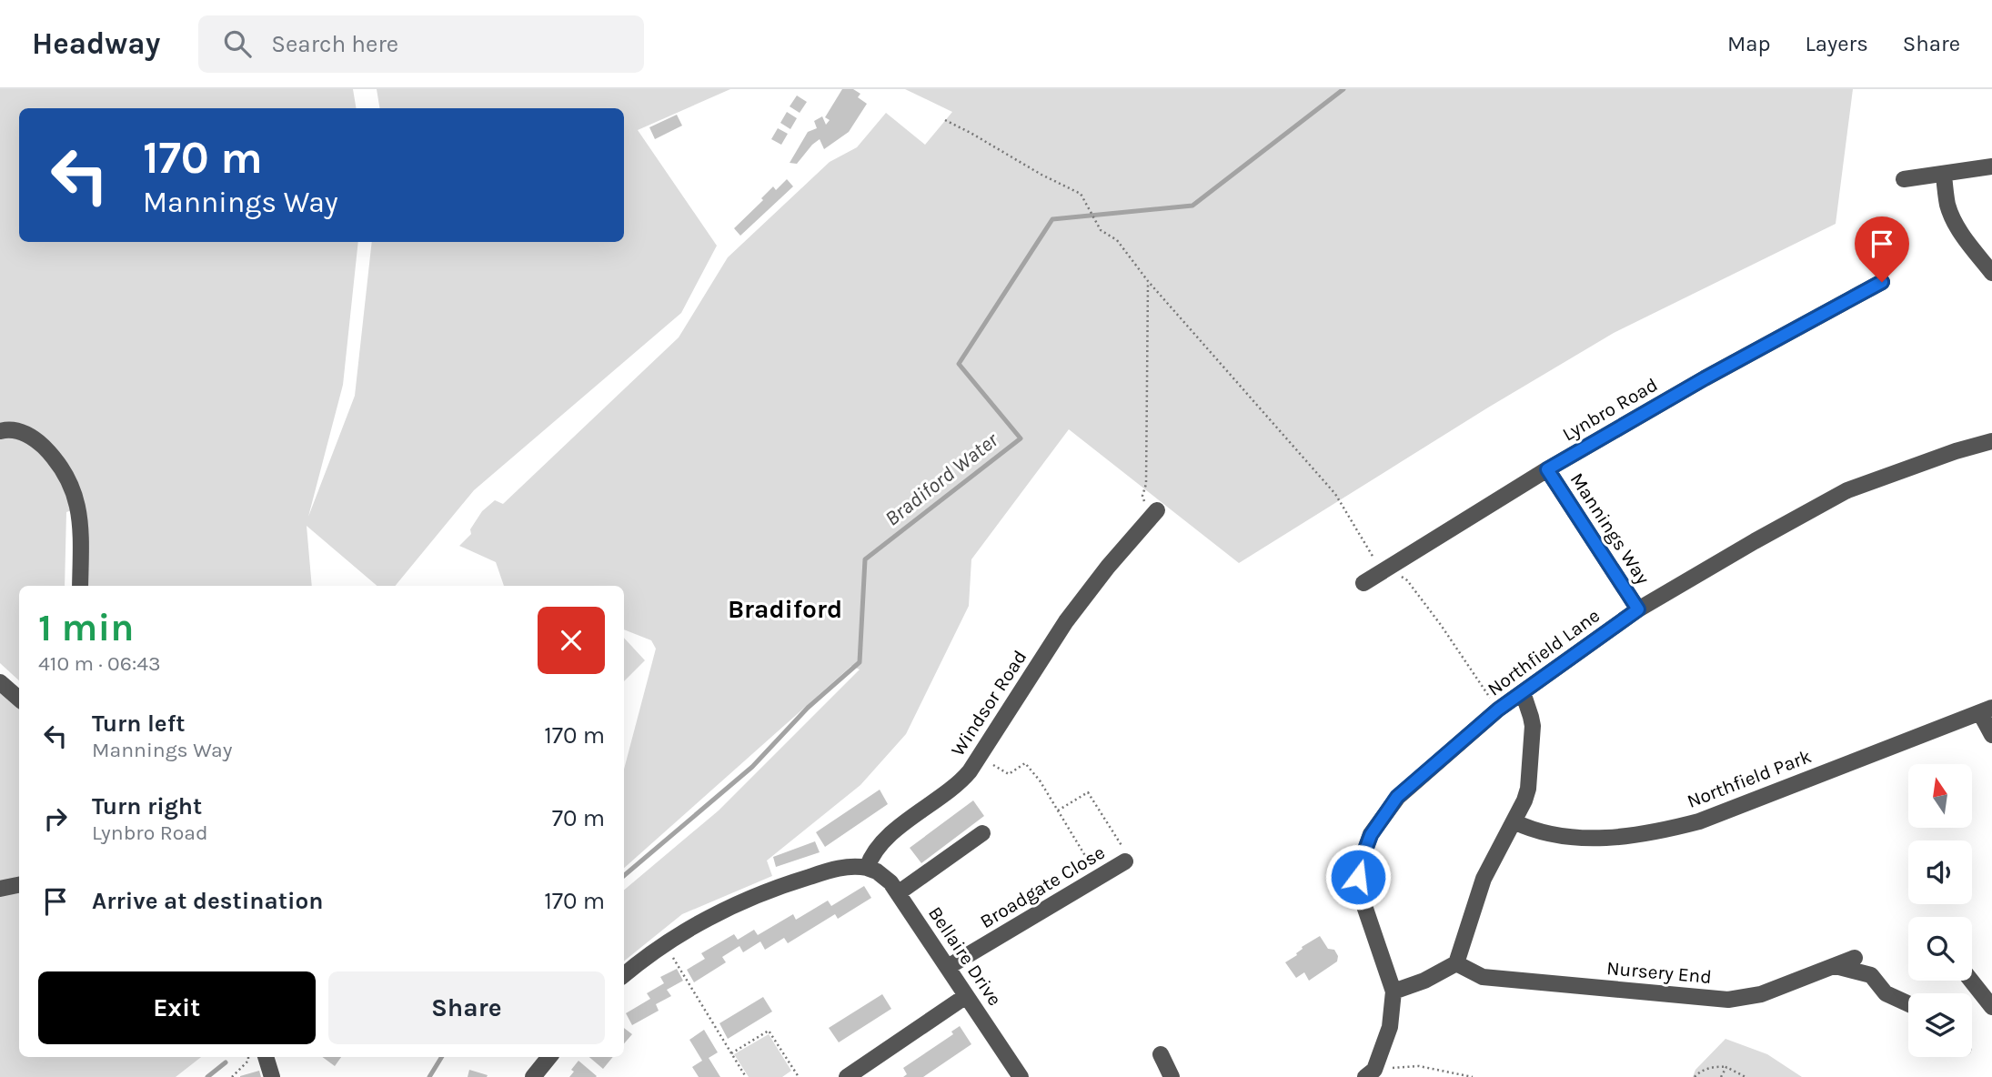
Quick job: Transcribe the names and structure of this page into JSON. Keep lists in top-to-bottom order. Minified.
{"streets":{"street":["Lynbro Road","Mannings Way","Northfield Lane","Windsor Road","Northfield Park","Broadgate Close","Bellaire Drive","Nursery End"]},"crossings":[["Lynbro Road","Mannings Way"],["Mannings Way","Northfield Lane"],["Windsor Road","Bellaire Drive"],["Broadgate Close","Bellaire Drive"]],"districts":["Bradiford"],"water":["Bradiford Water"],"north":"top","page":{"header":"Headway","search":"Search here","nav":["Map","Layers","Share"],"turn":["170 m","Mannings Way"],"heading":["1 min","410 m · 06:43"],"list":[{"name":"Turn left","note":"Mannings Way","value":"170 m"},{"name":"Turn right","note":"Lynbro Road","value":"70 m"},{"name":"Arrive at destination","value":"170 m"}],"buttons":["Exit","Share"]}}
